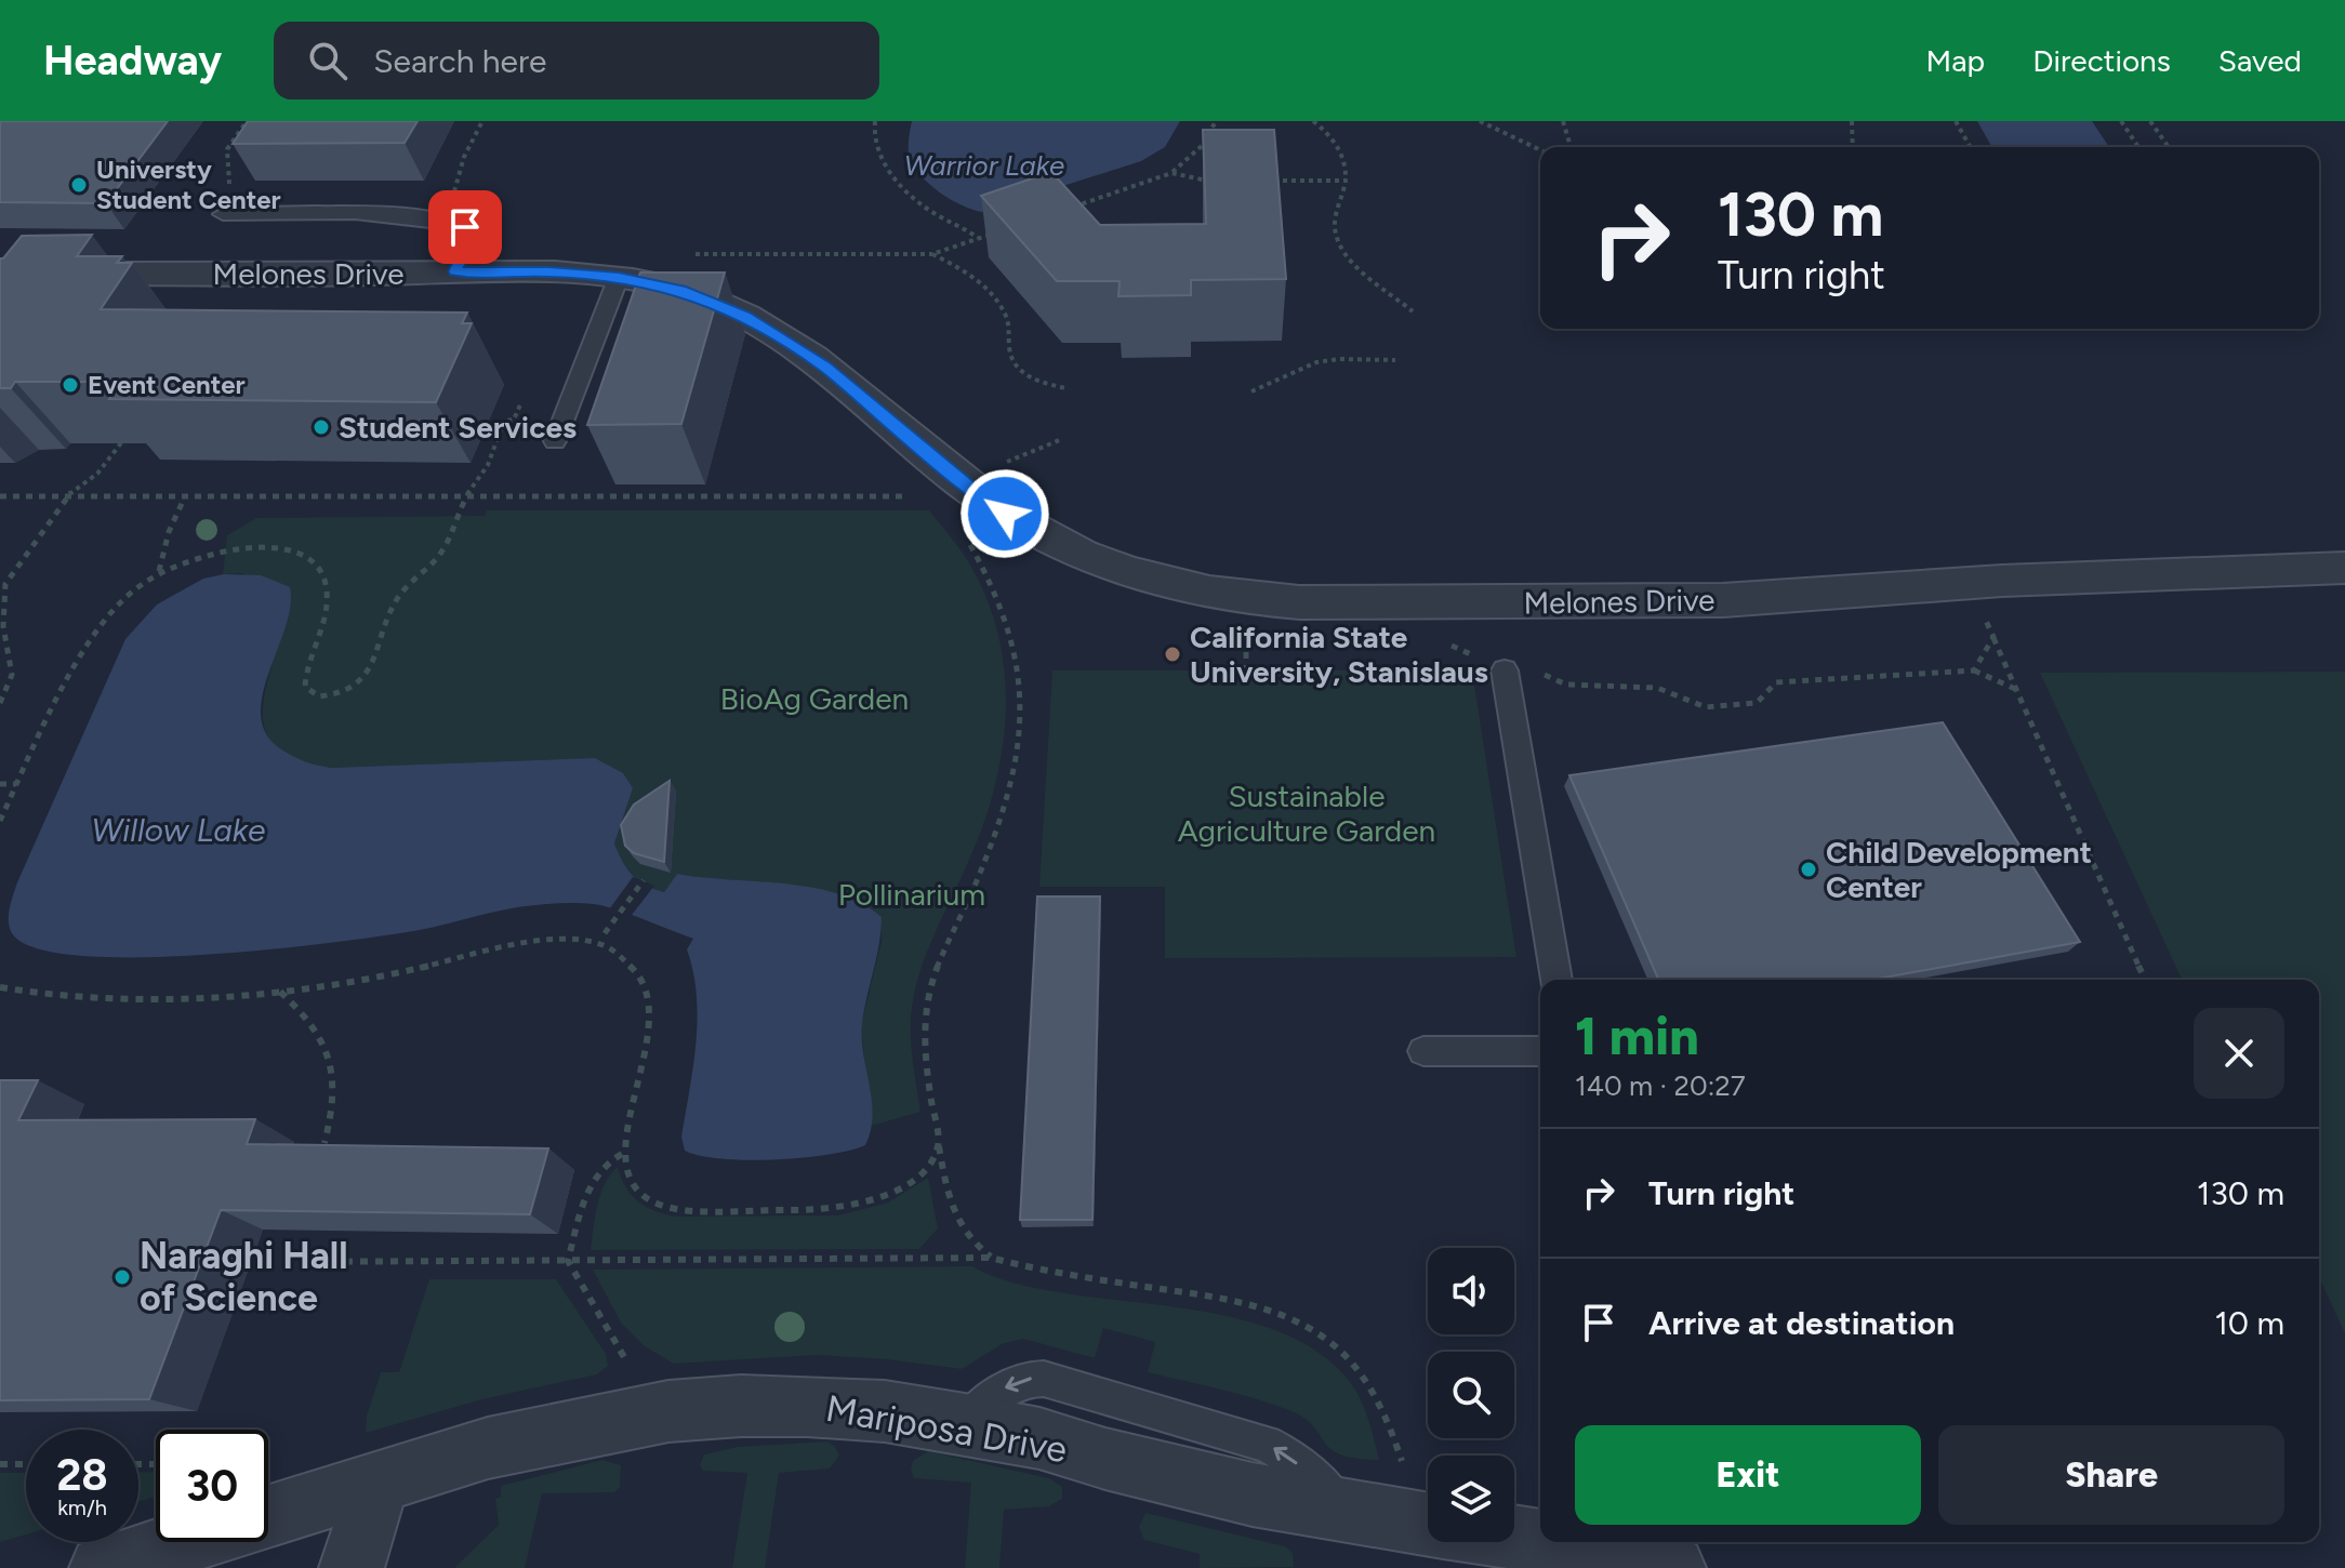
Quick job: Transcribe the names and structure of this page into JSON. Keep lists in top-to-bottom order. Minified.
{"streets":{"street":["Melones Drive","Mariposa Drive"]},"water":["Warrior Lake","Willow Lake"],"parks":["BioAg Garden","Sustainable Agriculture Garden","Pollinarium"],"places":["Universty Student Center","Event Center","Student Services","California State University, Stanislaus","Child Development Center","Naraghi Hall of Science"],"page":{"header":"Headway","search":"Search here","nav":["Map","Directions","Saved"],"turn":["130 m","Turn right"],"heading":["1 min","140 m · 20:27"],"list":[{"name":"Turn right","value":"130 m"},{"name":"Arrive at destination","value":"10 m"}],"buttons":["Exit","Share"],"speed":"28 km/h","limit":"30"}}
